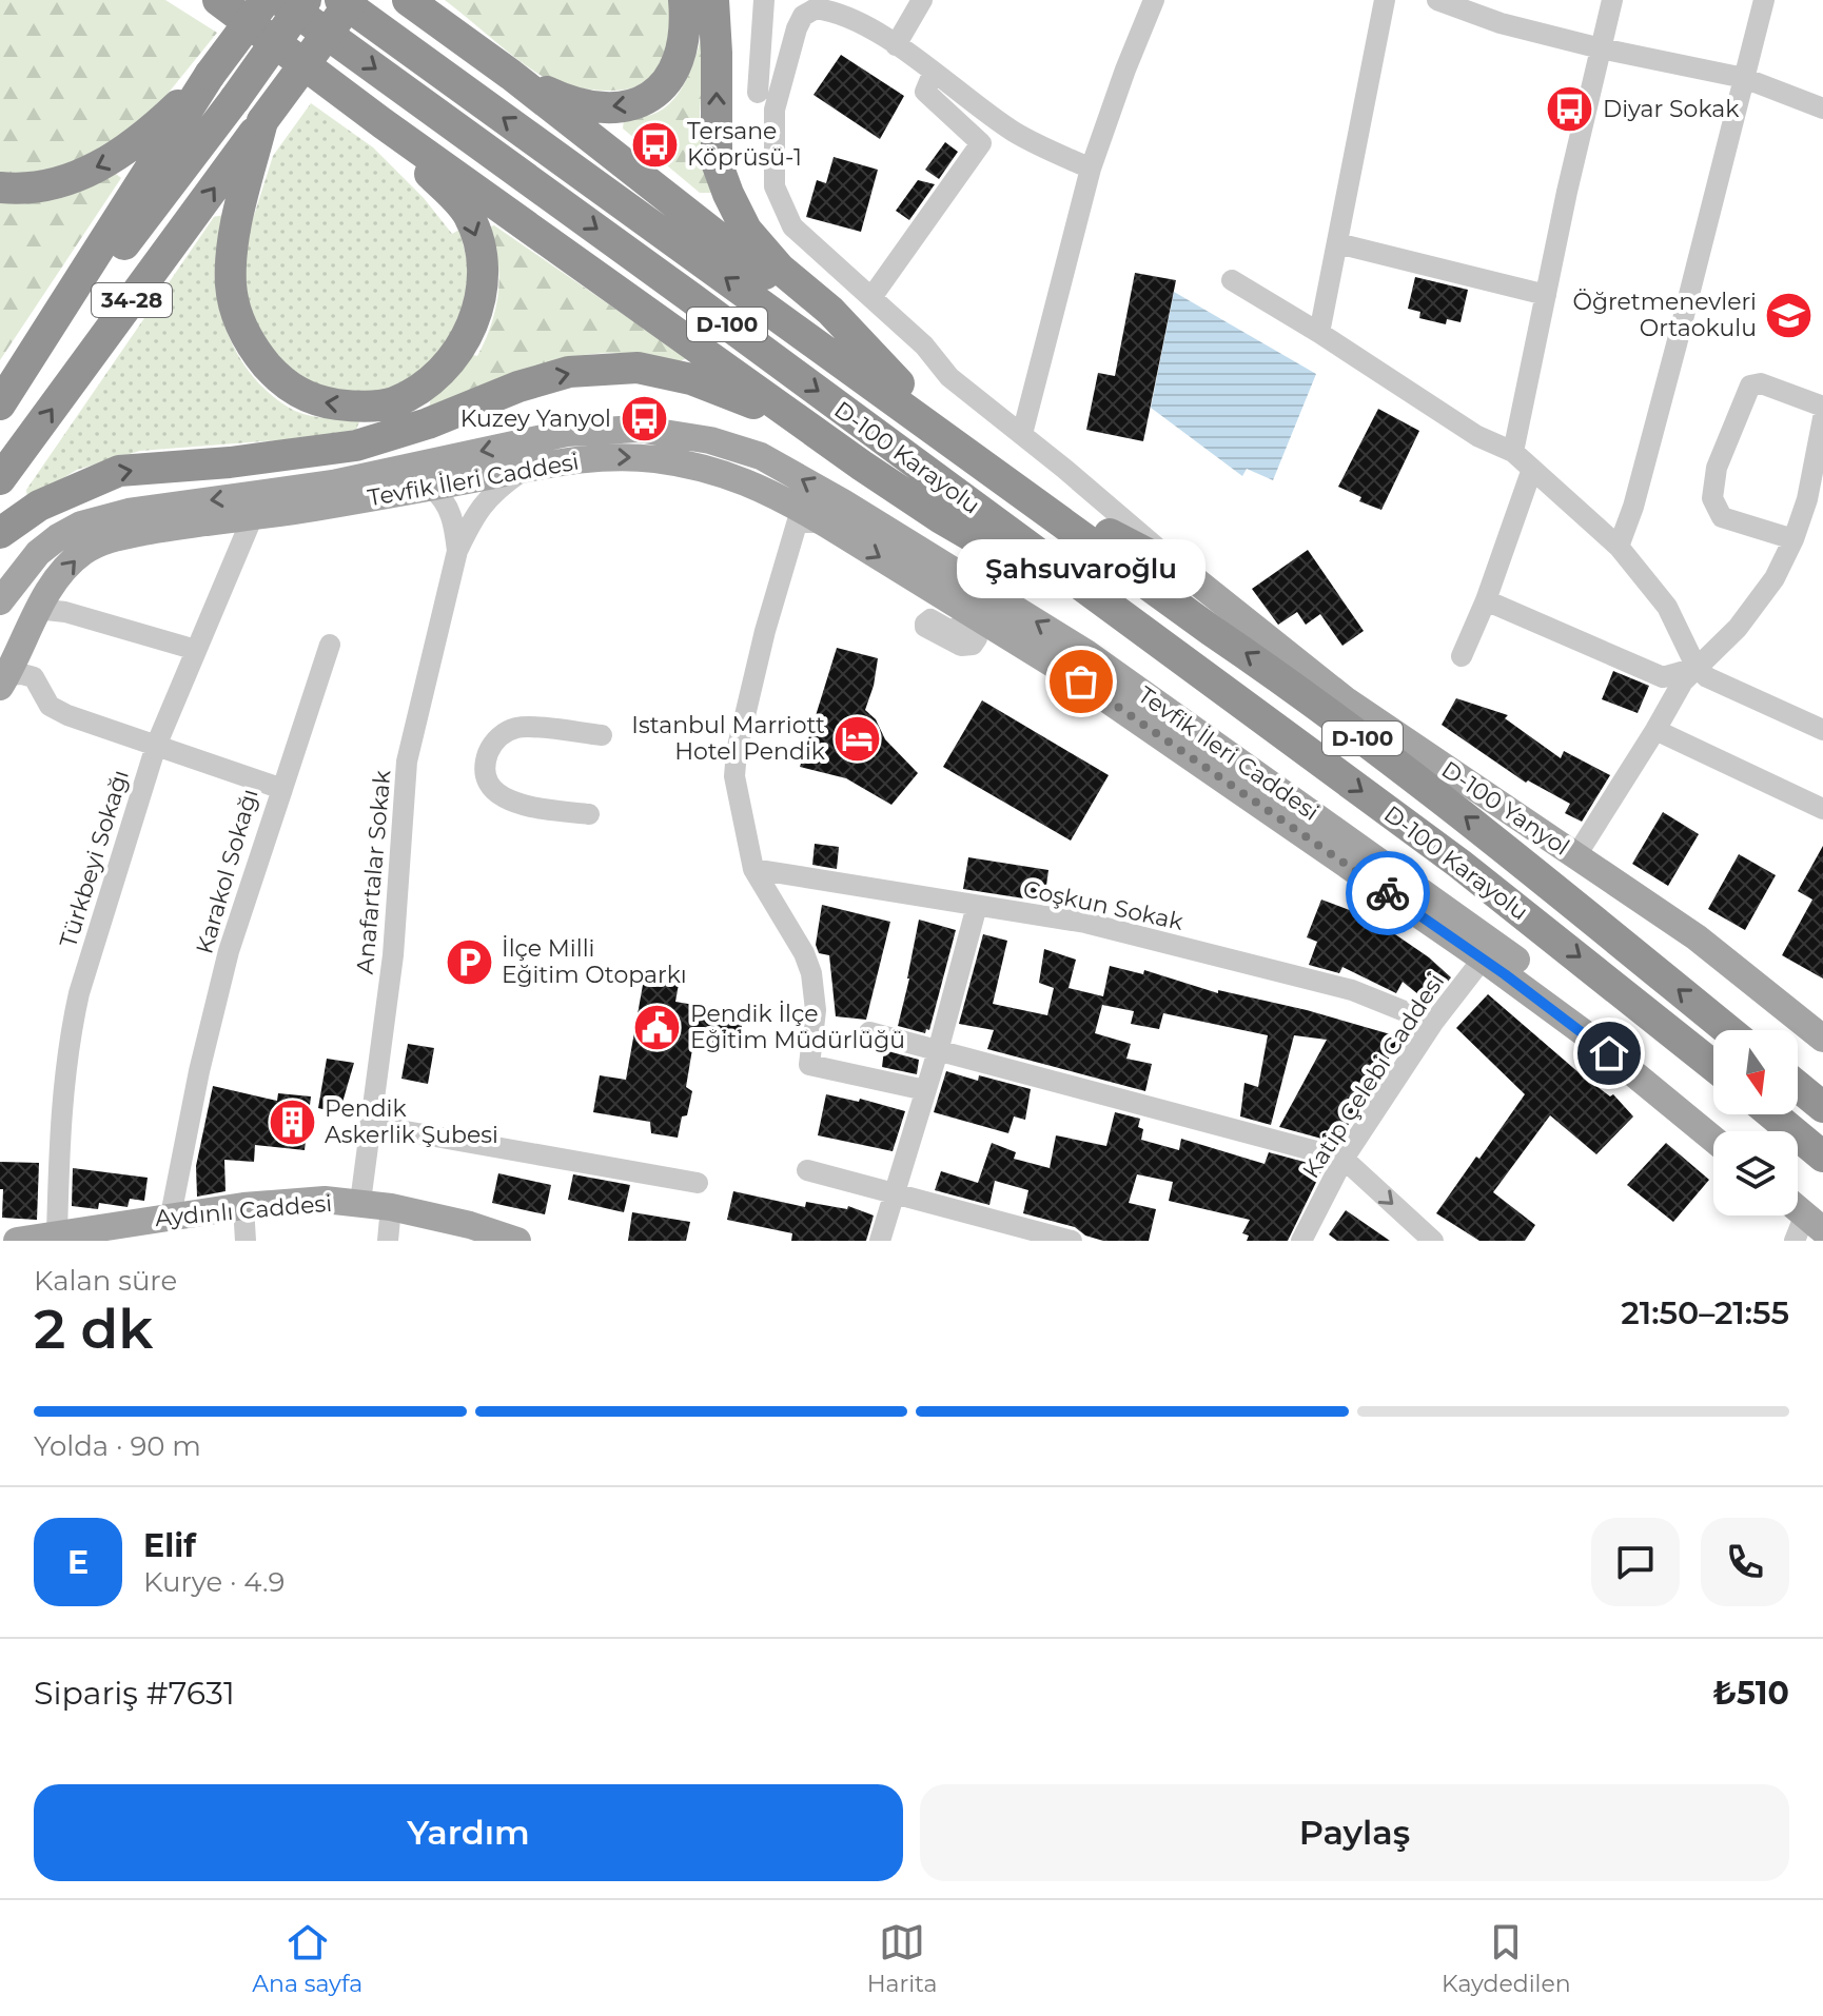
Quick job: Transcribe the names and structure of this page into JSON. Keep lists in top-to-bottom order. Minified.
{"streets":{"highway":["34-28","D-100","D-100 Karayolu"],"main road":["Tevfik İleri Caddesi","D-100 Yanyol","Aydınlı Caddesi"],"street":["Türkbeyi Sokağı","Karakol Sokağı","Anafartalar Sokak","Coşkun Sokak","Katip Çelebi Caddesi"]},"crossings":[["Tevfik İleri Caddesi","Türkbeyi Sokağı"],["Tevfik İleri Caddesi","Karakol Sokağı"],["Tevfik İleri Caddesi","Katip Çelebi Caddesi"],["Türkbeyi Sokağı","Karakol Sokağı"],["Türkbeyi Sokağı","Aydınlı Caddesi"],["Karakol Sokağı","Aydınlı Caddesi"],["Anafartalar Sokak","Aydınlı Caddesi"],["Coşkun Sokak","Katip Çelebi Caddesi"]],"places":{"bus stop":["Diyar Sokak","Tersane Köprüsü-1","Kuzey Yanyol"],"school or university":["Öğretmenevleri Ortaokulu"],"other":["Şahsuvaroğlu"],"hotel":["Istanbul Marriott Hotel Pendik"],"parking":["İlçe Milli Eğitim Otoparkı"],"public building":["Pendik İlçe Eğitim Müdürlüğü"],"building":["Pendik Askerlik Şubesi"]},"north":"bottom","page":{"bubble":"Şahsuvaroğlu","heading":["2 dk","Kalan süre","21:50–21:55"],"panel":["Elif","Kurye · 4.9","Sipariş #7631","₺510"],"bar":"Yolda · 90 m","round":"E","buttons":["Yardım","Paylaş"],"tabs":["Ana sayfa","Harita","Kaydedilen"]}}
